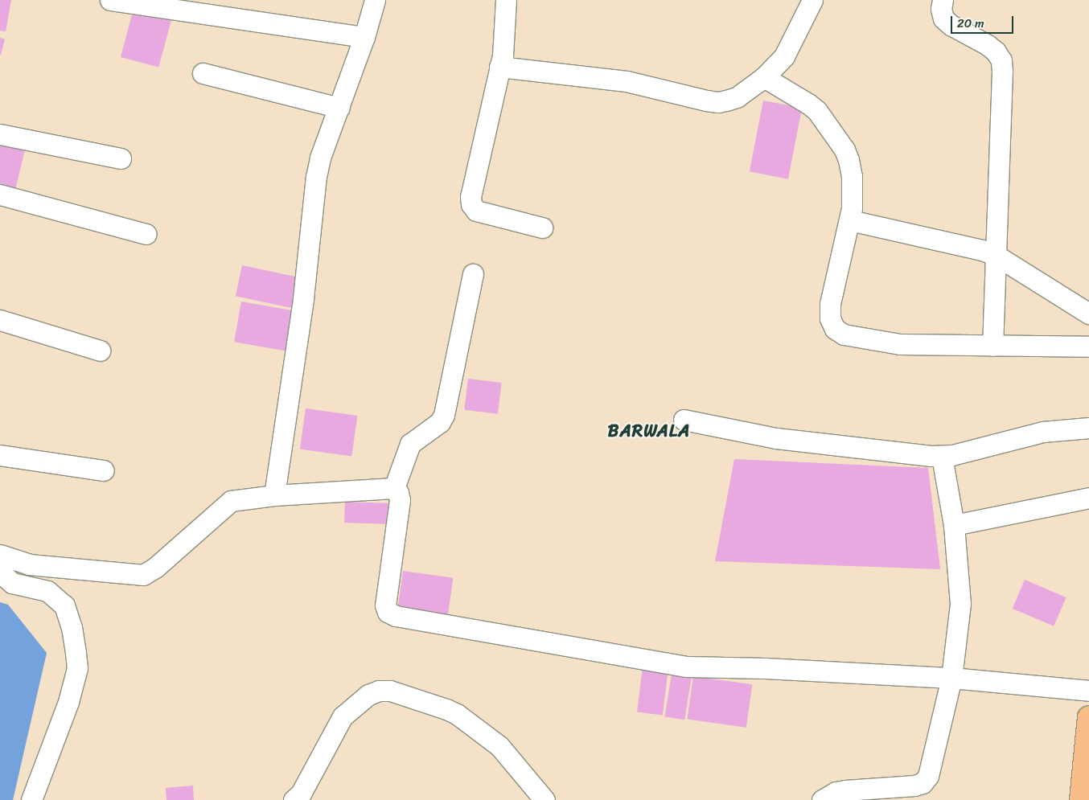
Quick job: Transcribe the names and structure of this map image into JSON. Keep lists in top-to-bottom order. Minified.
{"districts":["BARWALA"],"scale_bar":"20 m"}
